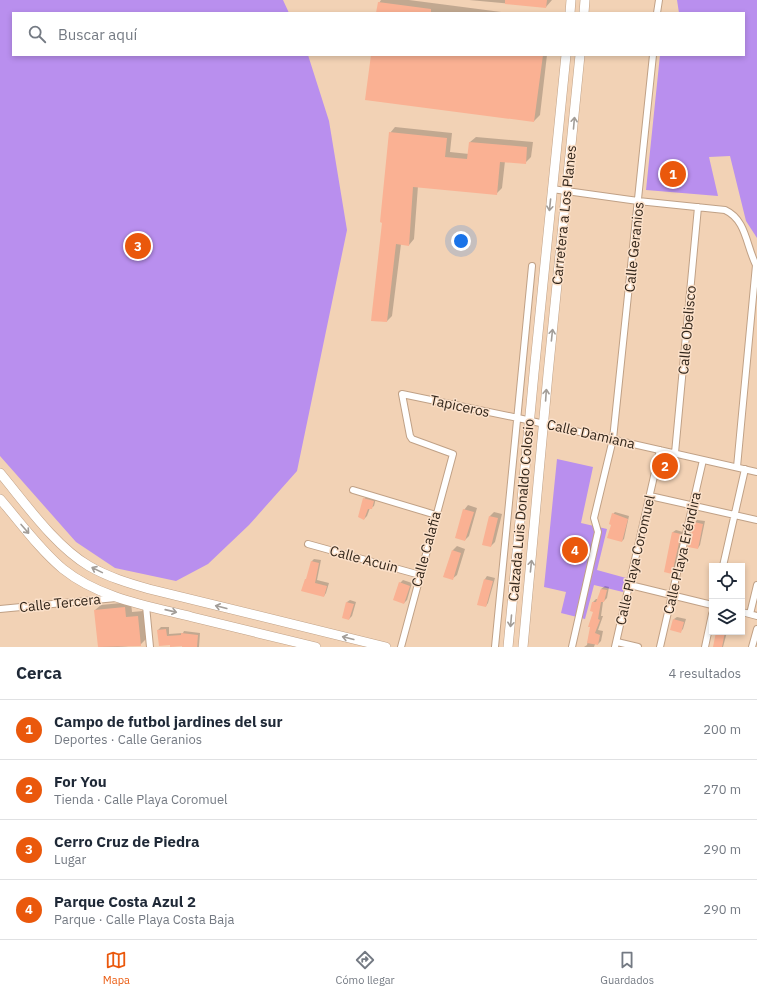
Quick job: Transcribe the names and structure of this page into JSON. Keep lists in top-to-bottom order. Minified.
{"streets":{"main road":["Carretera a Los Planes","Calzada Luis Donaldo Colosio"],"street":["Calle Geranios","Calle Obelisco","Tapiceros","Calle Damiana","Calle Calafia","Calle Playa Eréndira","Calle Acuin","Calle Playa Coromuel","Calle Tercera"]},"crossings":[["Carretera a Los Planes","Calzada Luis Donaldo Colosio"],["Calle Geranios","Calle Damiana"],["Calle Obelisco","Calle Damiana"],["Tapiceros","Calle Damiana"],["Tapiceros","Calle Calafia"],["Calle Damiana","Calzada Luis Donaldo Colosio"],["Calle Damiana","Calle Playa Eréndira"],["Calle Damiana","Calle Playa Coromuel"],["Calle Calafia","Calle Acuin"]],"page":{"search":"Buscar aquí","pins":["1","3","2","4"],"heading":["Cerca","4 resultados"],"list":[{"mark":"1","name":"Campo de futbol jardines del sur","note":"Deportes · Calle Geranios","value":"200 m"},{"mark":"2","name":"For You","note":"Tienda · Calle Playa Coromuel","value":"270 m"},{"mark":"3","name":"Cerro Cruz de Piedra","note":"Lugar","value":"290 m"},{"mark":"4","name":"Parque Costa Azul 2","note":"Parque · Calle Playa Costa Baja","value":"290 m"}],"nav":["Mapa","Cómo llegar","Guardados"]}}
